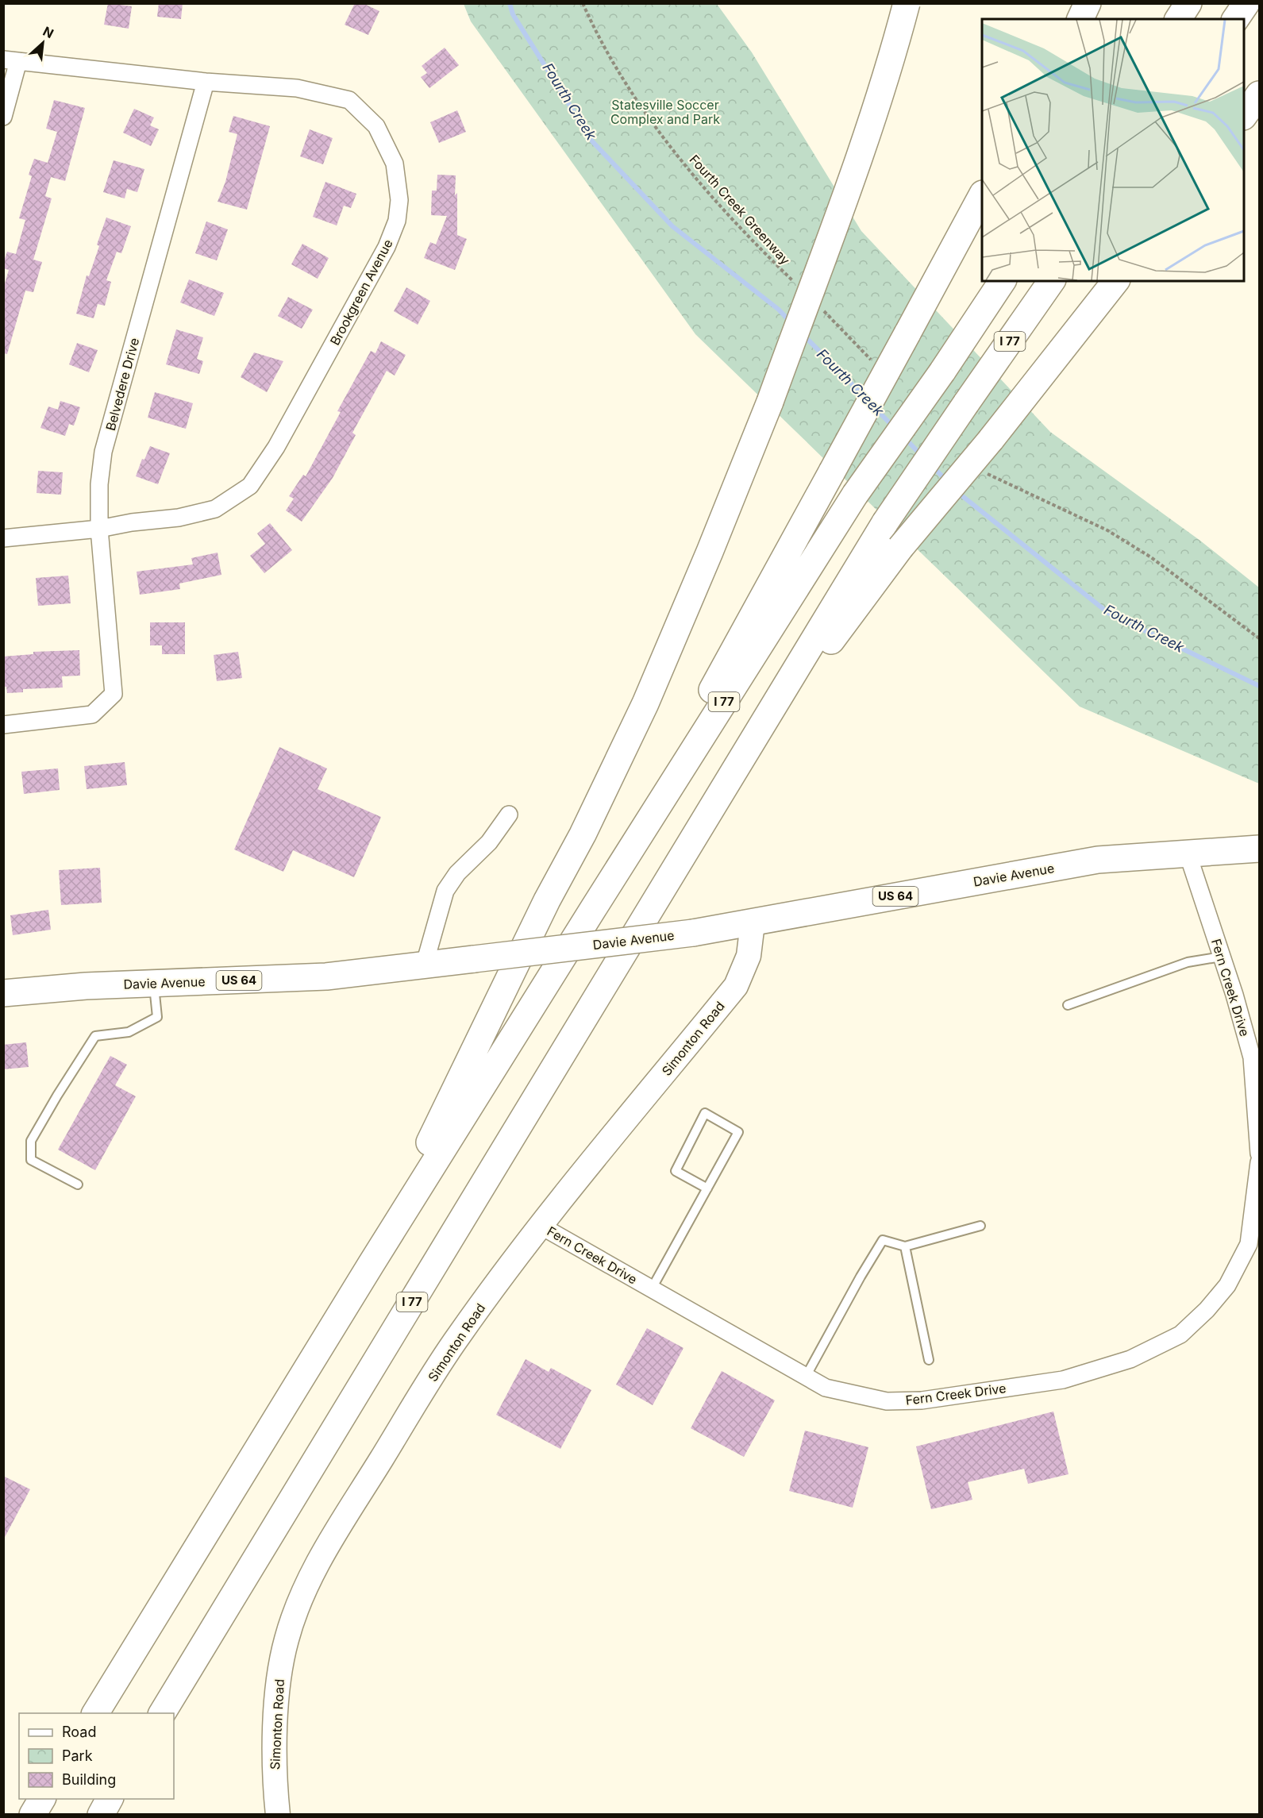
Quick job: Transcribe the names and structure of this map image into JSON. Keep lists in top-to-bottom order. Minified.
{"streets":{"main road":["I 77","Davie Avenue","US 64"],"street":["Brookgreen Avenue","Belvedere Drive","Fern Creek Drive","Simonton Road"],"path":["Fourth Creek Greenway"]},"crossings":[["Brookgreen Avenue","Belvedere Drive"],["Davie Avenue","Fern Creek Drive"],["Davie Avenue","Simonton Road"],["Fern Creek Drive","Simonton Road"]],"water":["Fourth Creek"],"parks":["Statesville Soccer Complex and Park"],"legend":["Road","Park","Building"],"north":"top right"}
